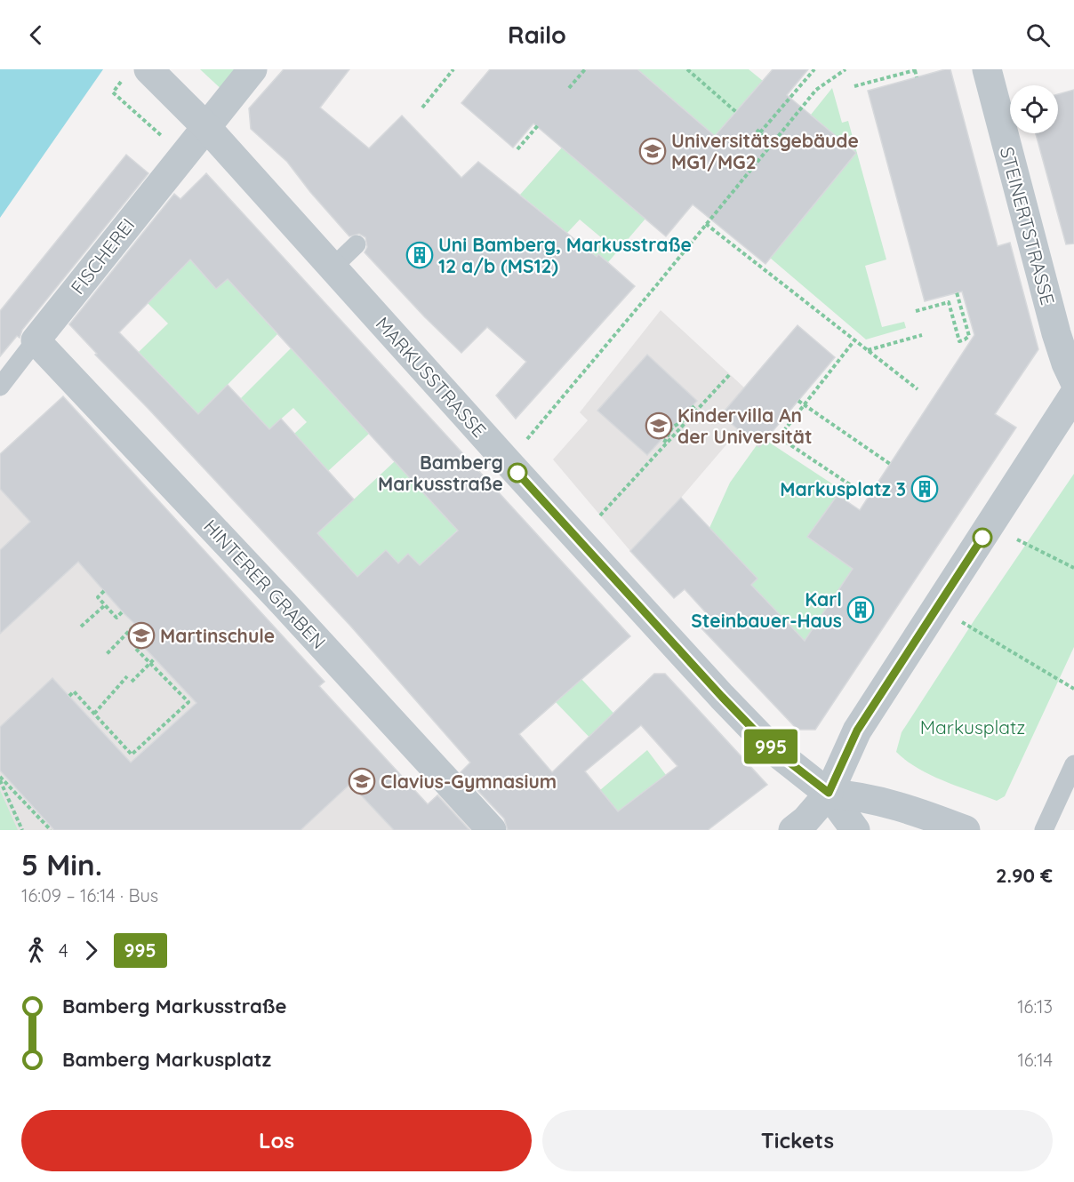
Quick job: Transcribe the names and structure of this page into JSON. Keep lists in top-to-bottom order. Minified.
{"streets":{"street":["STEINERTSTRASSE","FISCHEREI","MARKUSSTRASSE","HINTERER GRABEN"]},"crossings":[["FISCHEREI","MARKUSSTRASSE"],["FISCHEREI","HINTERER GRABEN"]],"parks":["Markusplatz"],"places":{"school or university":["Universitätsgebäude MG1/MG2","Kindervilla An der Universität","Martinschule","Clavius-Gymnasium"],"building":["Uni Bamberg, Markusstraße 12 a/b (MS12)","Markusplatz 3","Karl Steinbauer-Haus"],"other":["Bamberg Markusstraße"]},"lines":["bus line 995"],"page":{"header":"Railo","on_map":"995","heading":["5 Min.","16:09 – 16:14 · Bus","2.90 €"],"legs":["4","995"],"list":[{"name":"Bamberg Markusstraße","value":"16:13"},{"name":"Bamberg Markusplatz","value":"16:14"}],"buttons":["Los","Tickets"]}}
